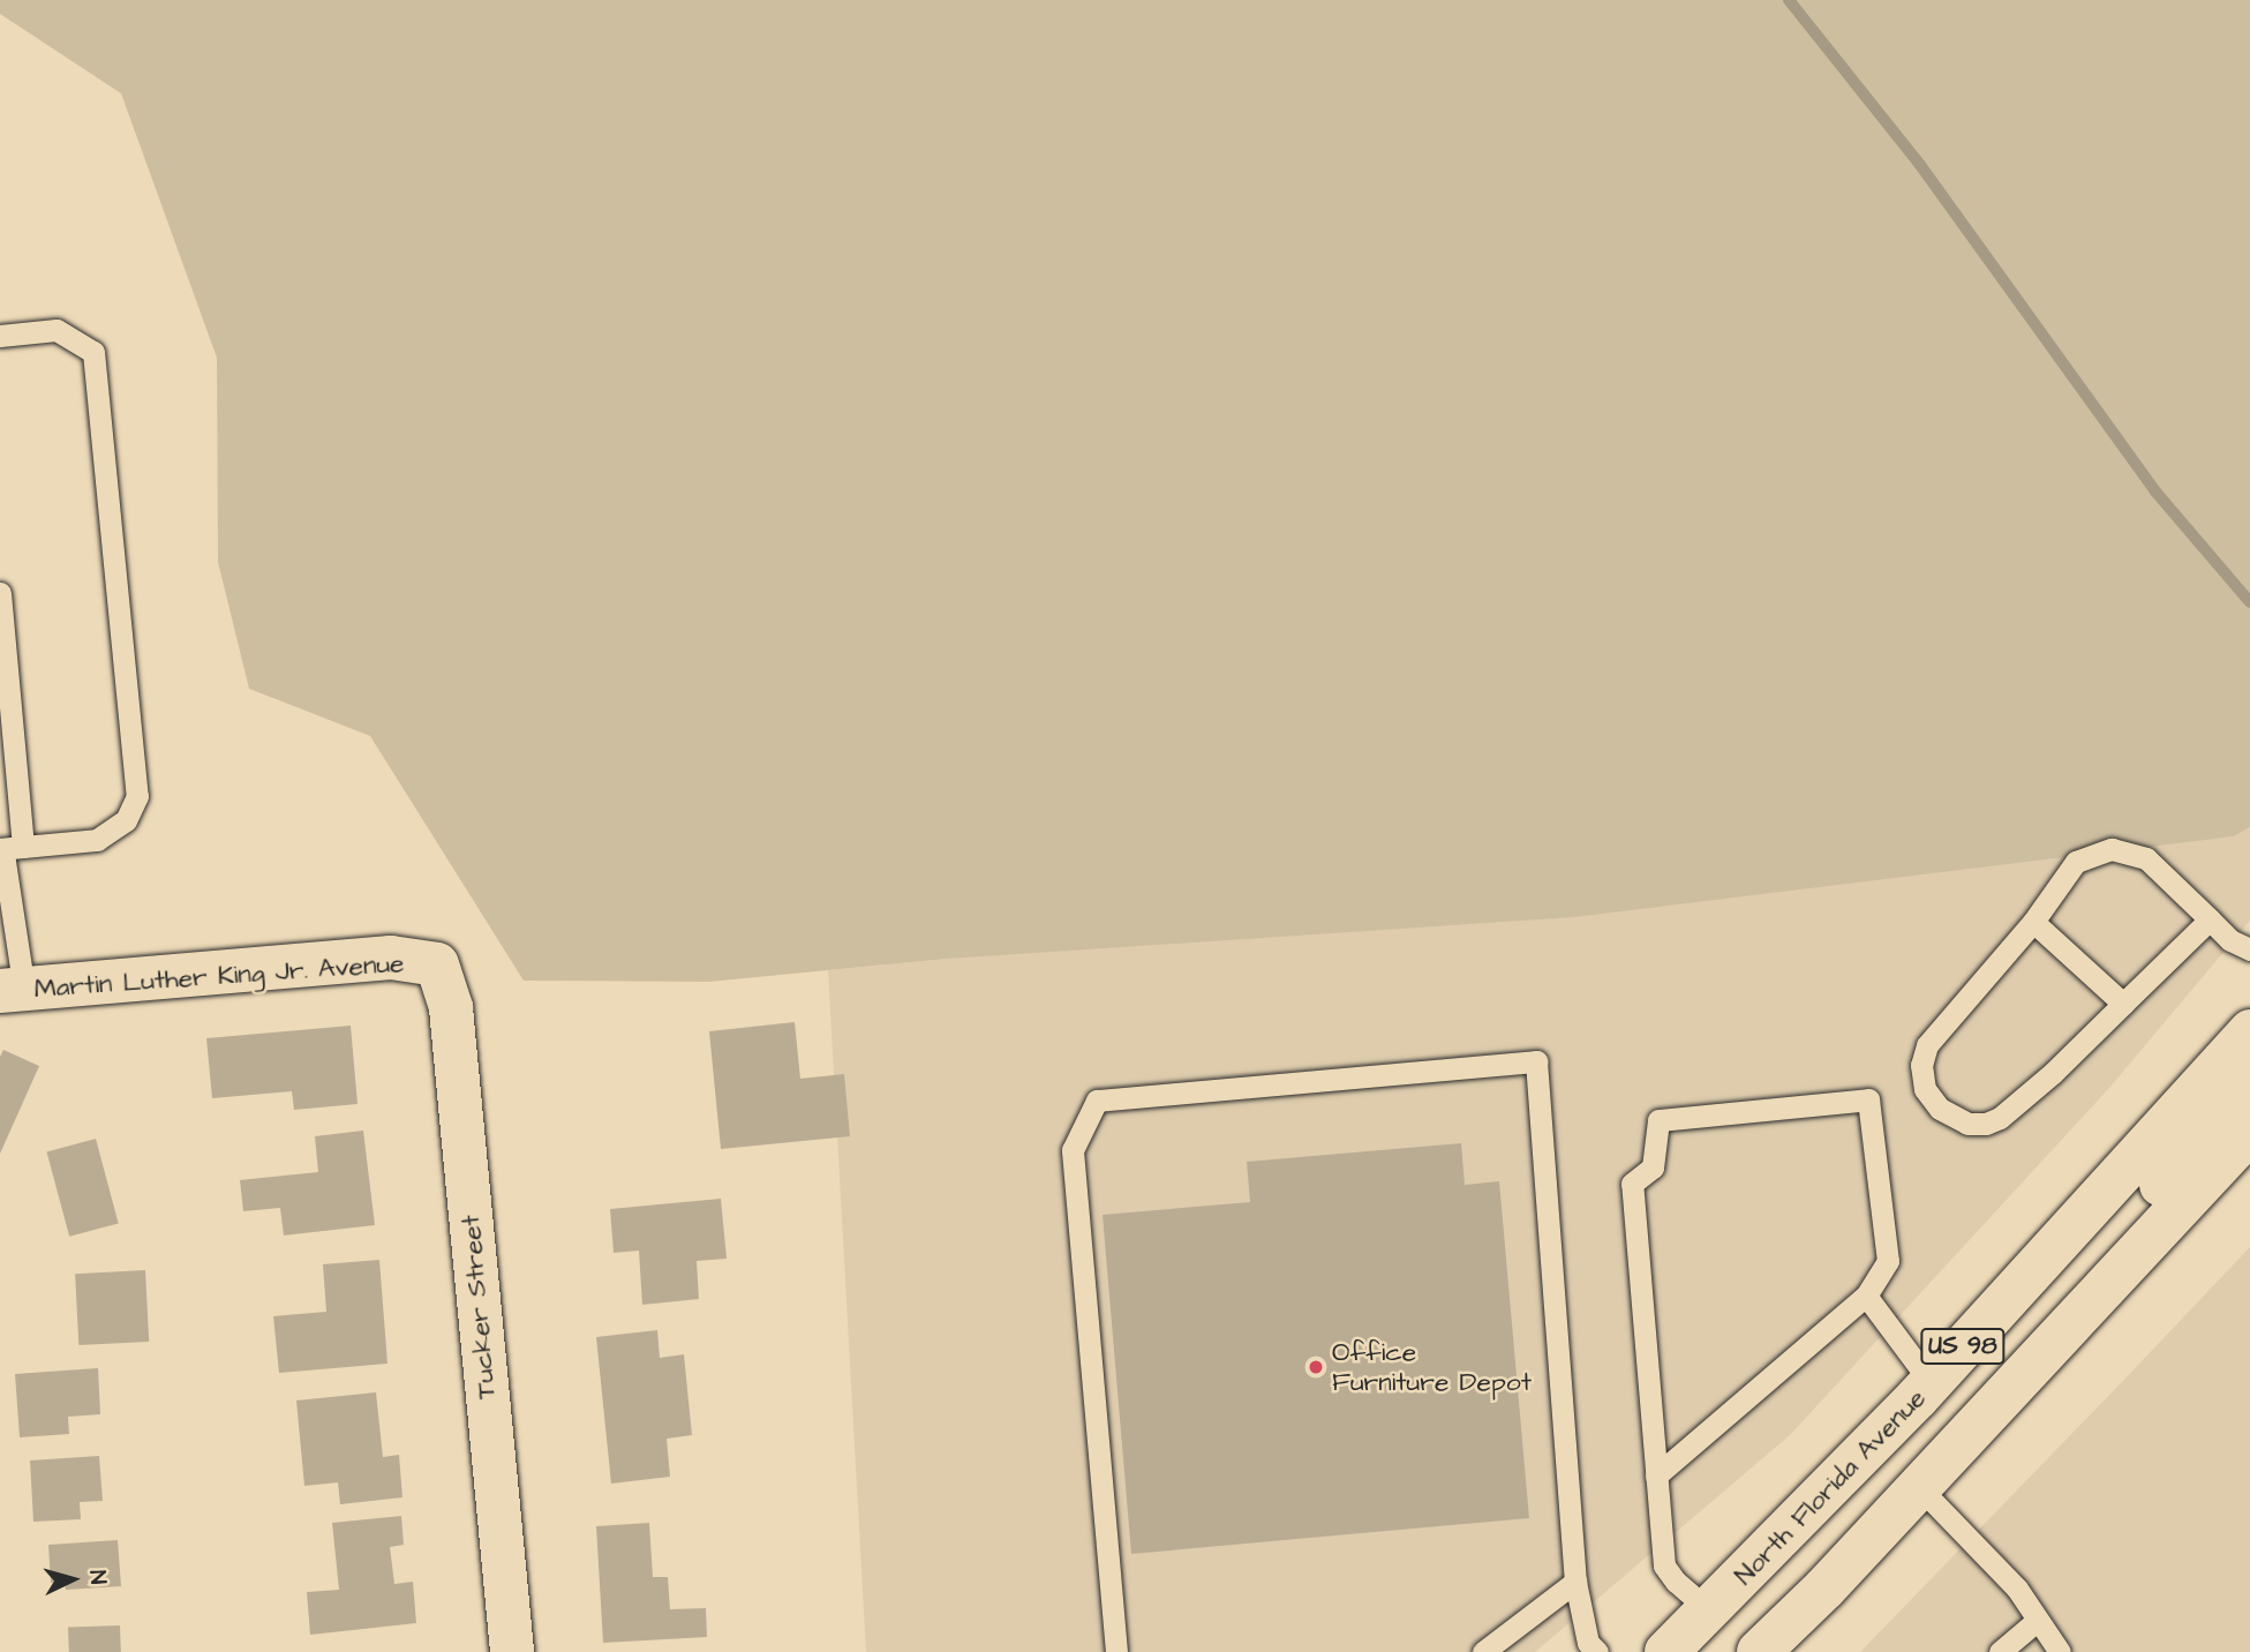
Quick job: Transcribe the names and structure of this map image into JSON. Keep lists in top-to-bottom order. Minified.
{"streets":{"main road":["Martin Luther King Jr. Avenue","Tucker Street","US 98","North Florida Avenue"]},"crossings":[["Martin Luther King Jr. Avenue","Tucker Street"]],"places":["Office Furniture Depot"],"north":"right"}
